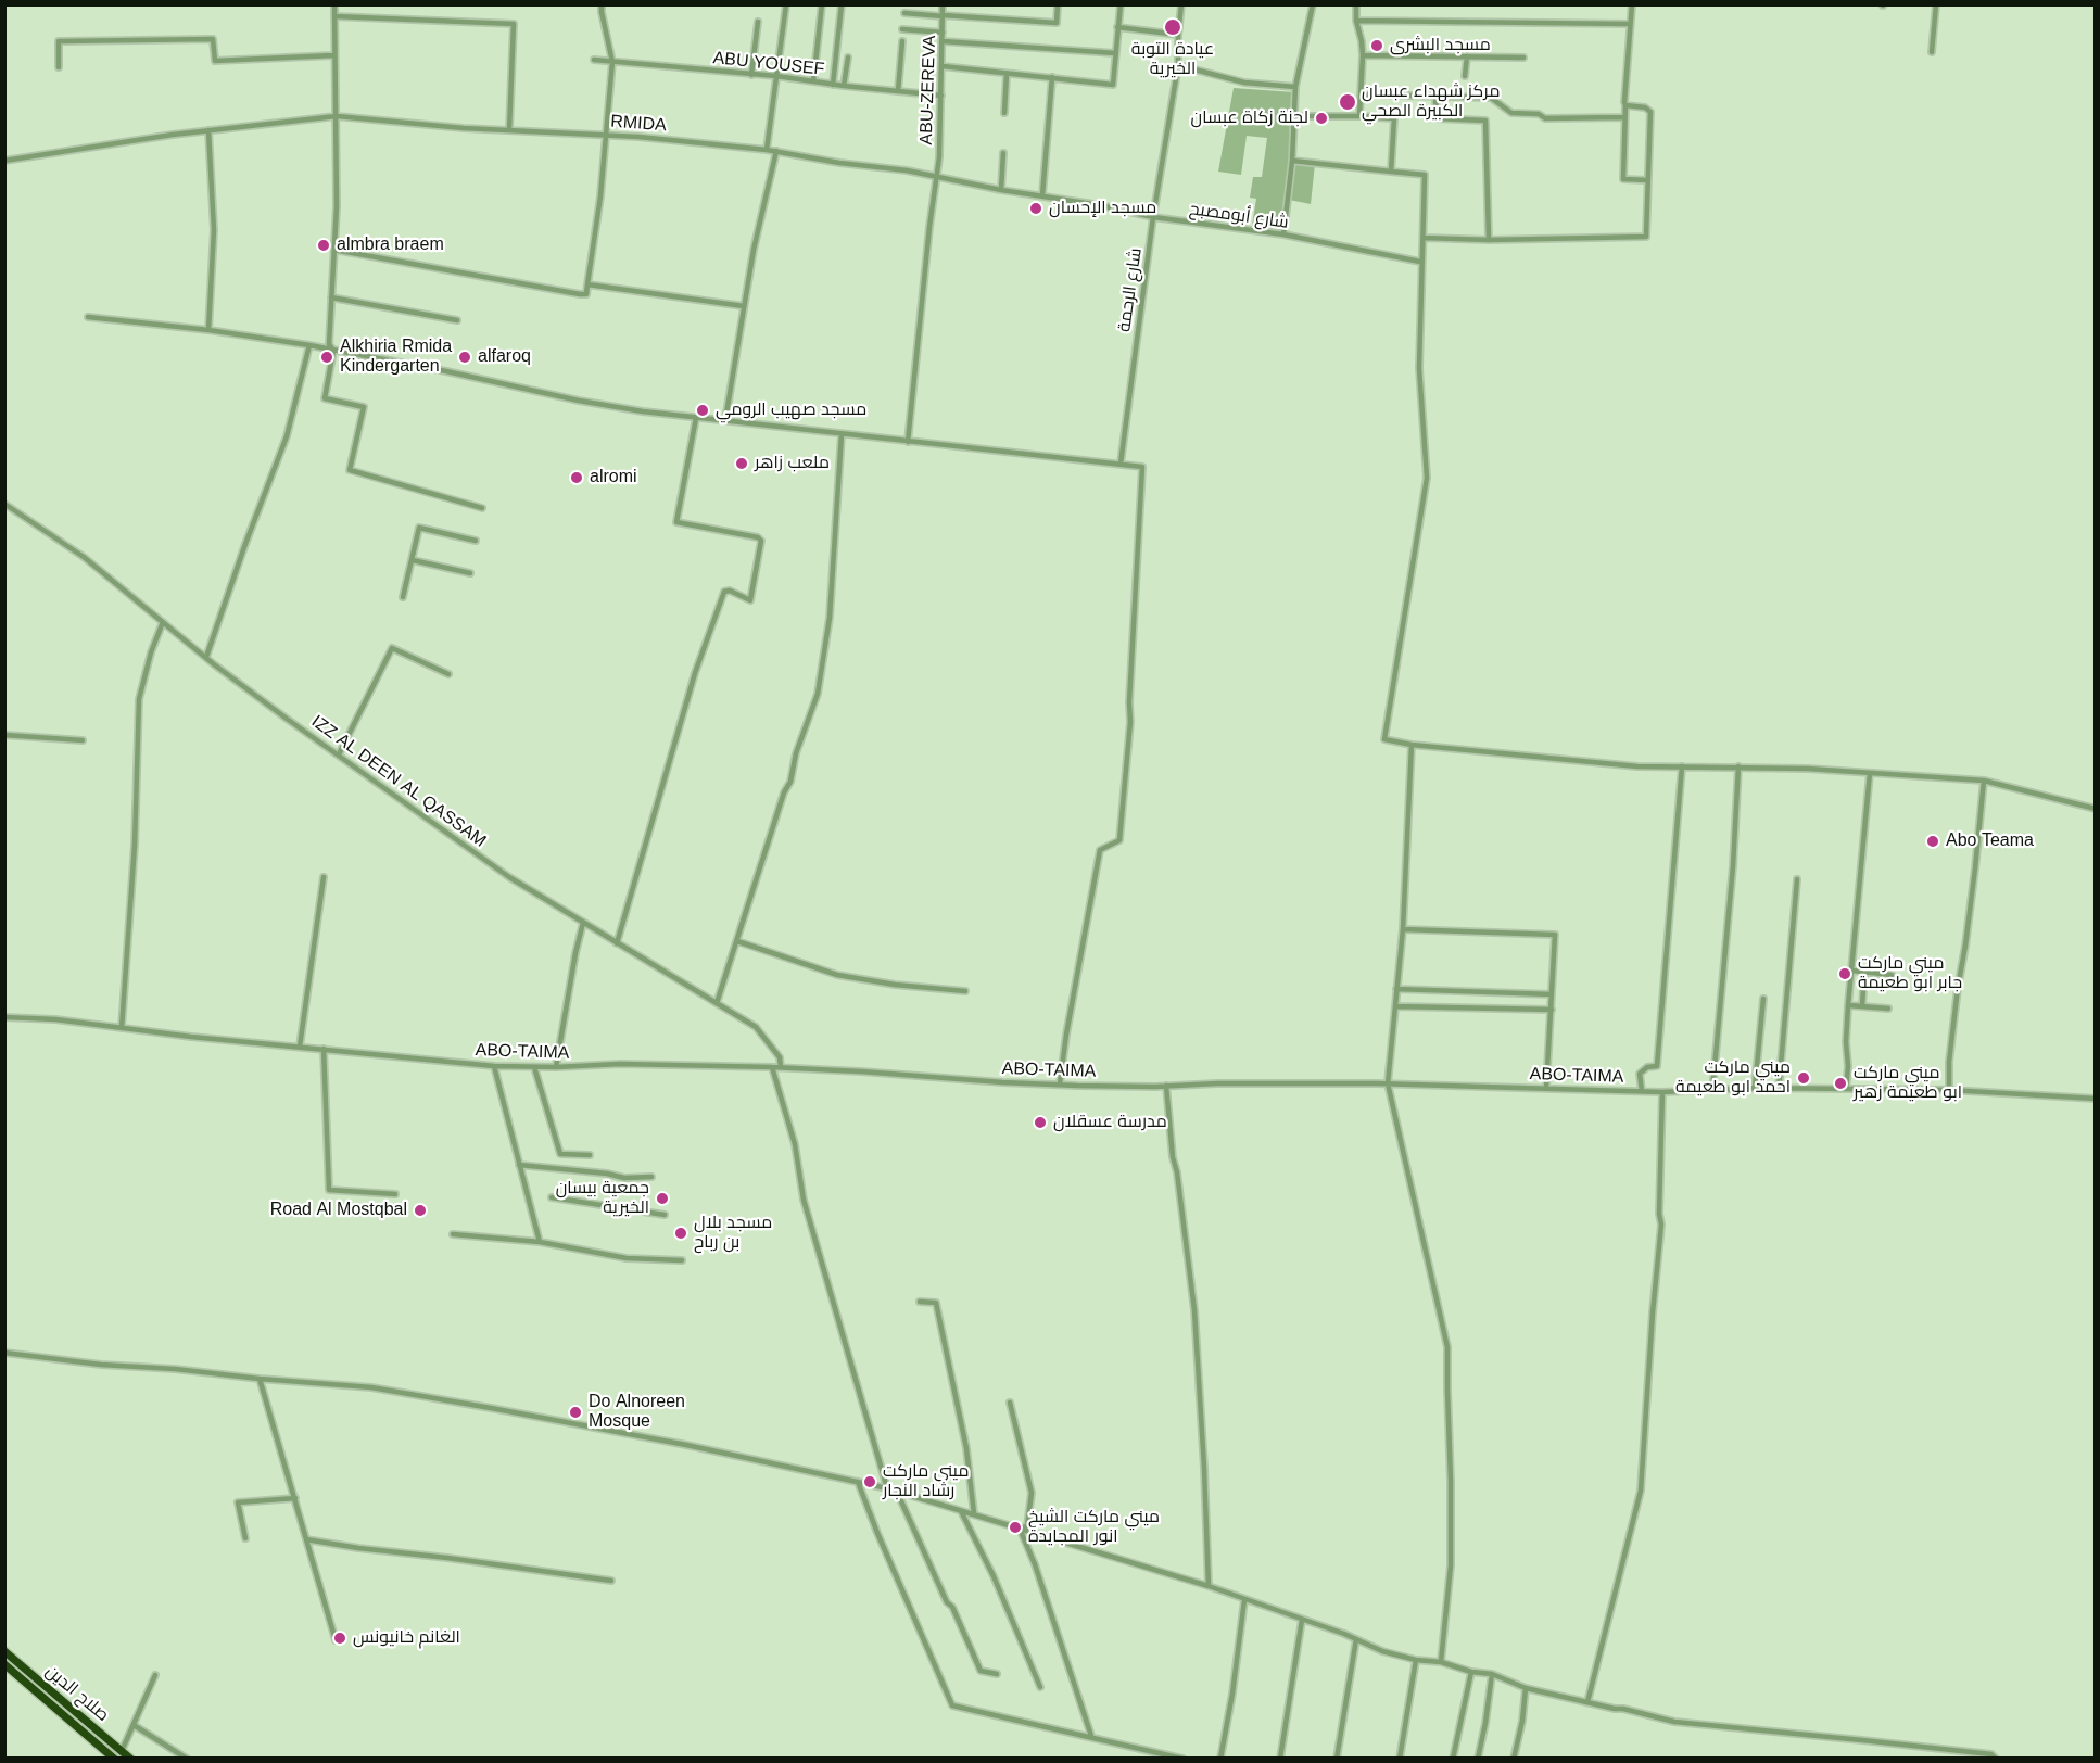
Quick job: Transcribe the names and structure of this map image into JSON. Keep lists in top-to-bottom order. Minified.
{"streets":{"highway":["صلاح الدين"],"street":["ABU YOUSEF","ABU-ZEREVA","RMIDA","شارع أبومصبح","شارع الرحمة","IZZ AL DEEN AL QASSAM","ABO-TAIMA"]},"crossings":[["ABU YOUSEF","ABU-ZEREVA"],["ABU-ZEREVA","RMIDA"],["ABU-ZEREVA","شارع أبومصبح"],["RMIDA","شارع أبومصبح"],["شارع أبومصبح","شارع الرحمة"],["IZZ AL DEEN AL QASSAM","ABO-TAIMA"]],"places":["عيادة التوبة الخيرية","مسجد البشرى","مركز شهداء عبسان الكبيرة الصحي","لجنة زكاة عبسان","مسجد الإحسان","almbra braem","Alkhiria Rmida Kindergarten","alfaroq","مسجد صهيب الرومي","ملعب زاهر","alromi","Abo Teama","ميني ماركت جابر ابو طعيمة","ميني ماركت احمد ابو طعيمة","ميني ماركت ابو طعيمة زهير","مدرسة عسقلان","جمعية بيسان الخيرية","Road Al Mostqbal","مسجد بلال بن رباح","Do Alnoreen Mosque","ميني ماركت رشاد النجار","ميني ماركت الشيخ انور المجايدة","الغانم خانيونس"]}
